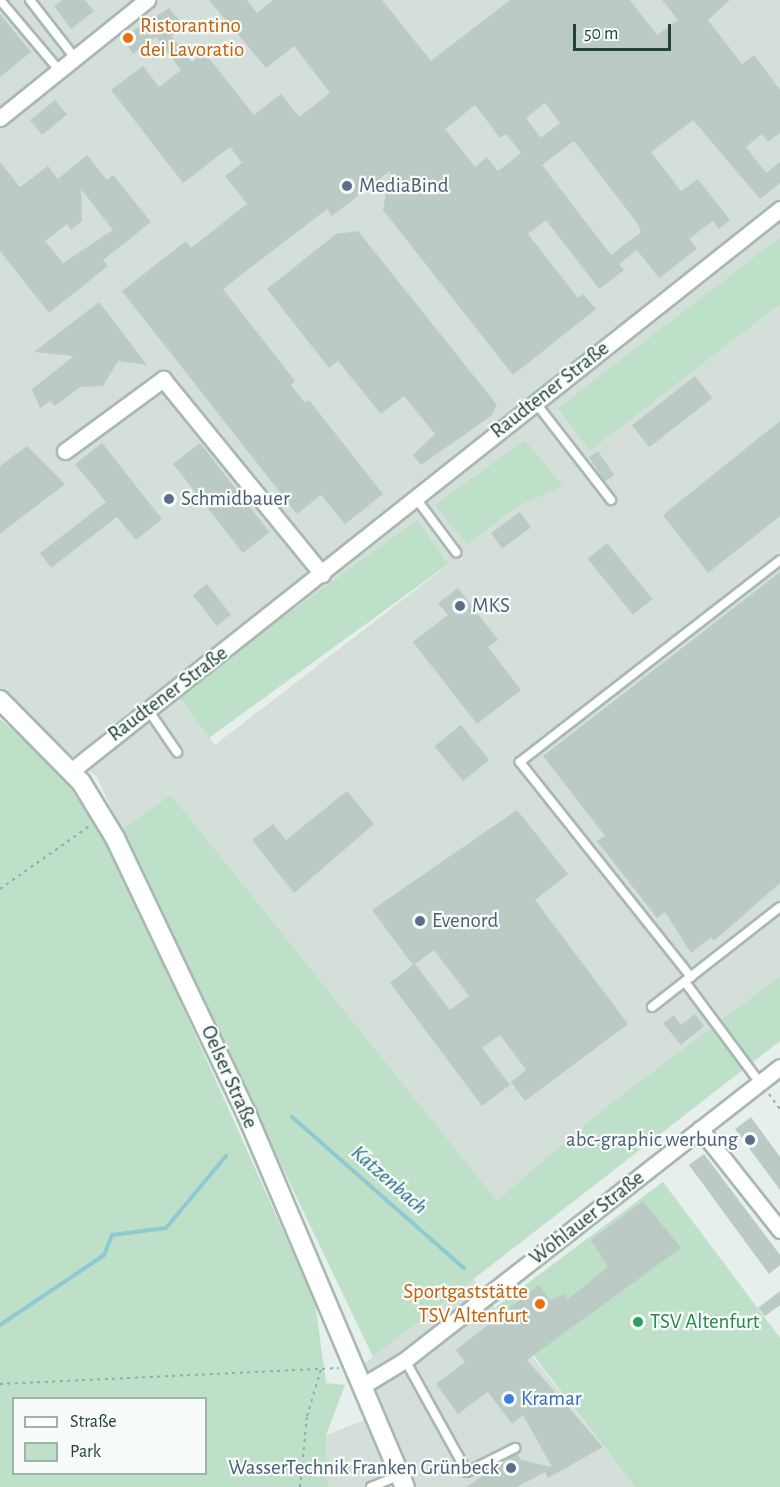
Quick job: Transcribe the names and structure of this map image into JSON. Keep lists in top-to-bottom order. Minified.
{"streets":{"main road":["Oelser Straße"],"street":["Raudtener Straße","Wohlauer Straße"]},"crossings":[["Raudtener Straße","Oelser Straße"],["Oelser Straße","Wohlauer Straße"]],"water":["Katzenbach"],"places":["Ristorantino dei Lavoratio","MediaBind","Schmidbauer","MKS","Evenord","abc-graphic werbung","Sportgaststätte TSV Altenfurt","TSV Altenfurt","Kramar","WasserTechnik Franken Grünbeck"],"legend":["Straße","Park"],"scale_bar":"50 m"}
